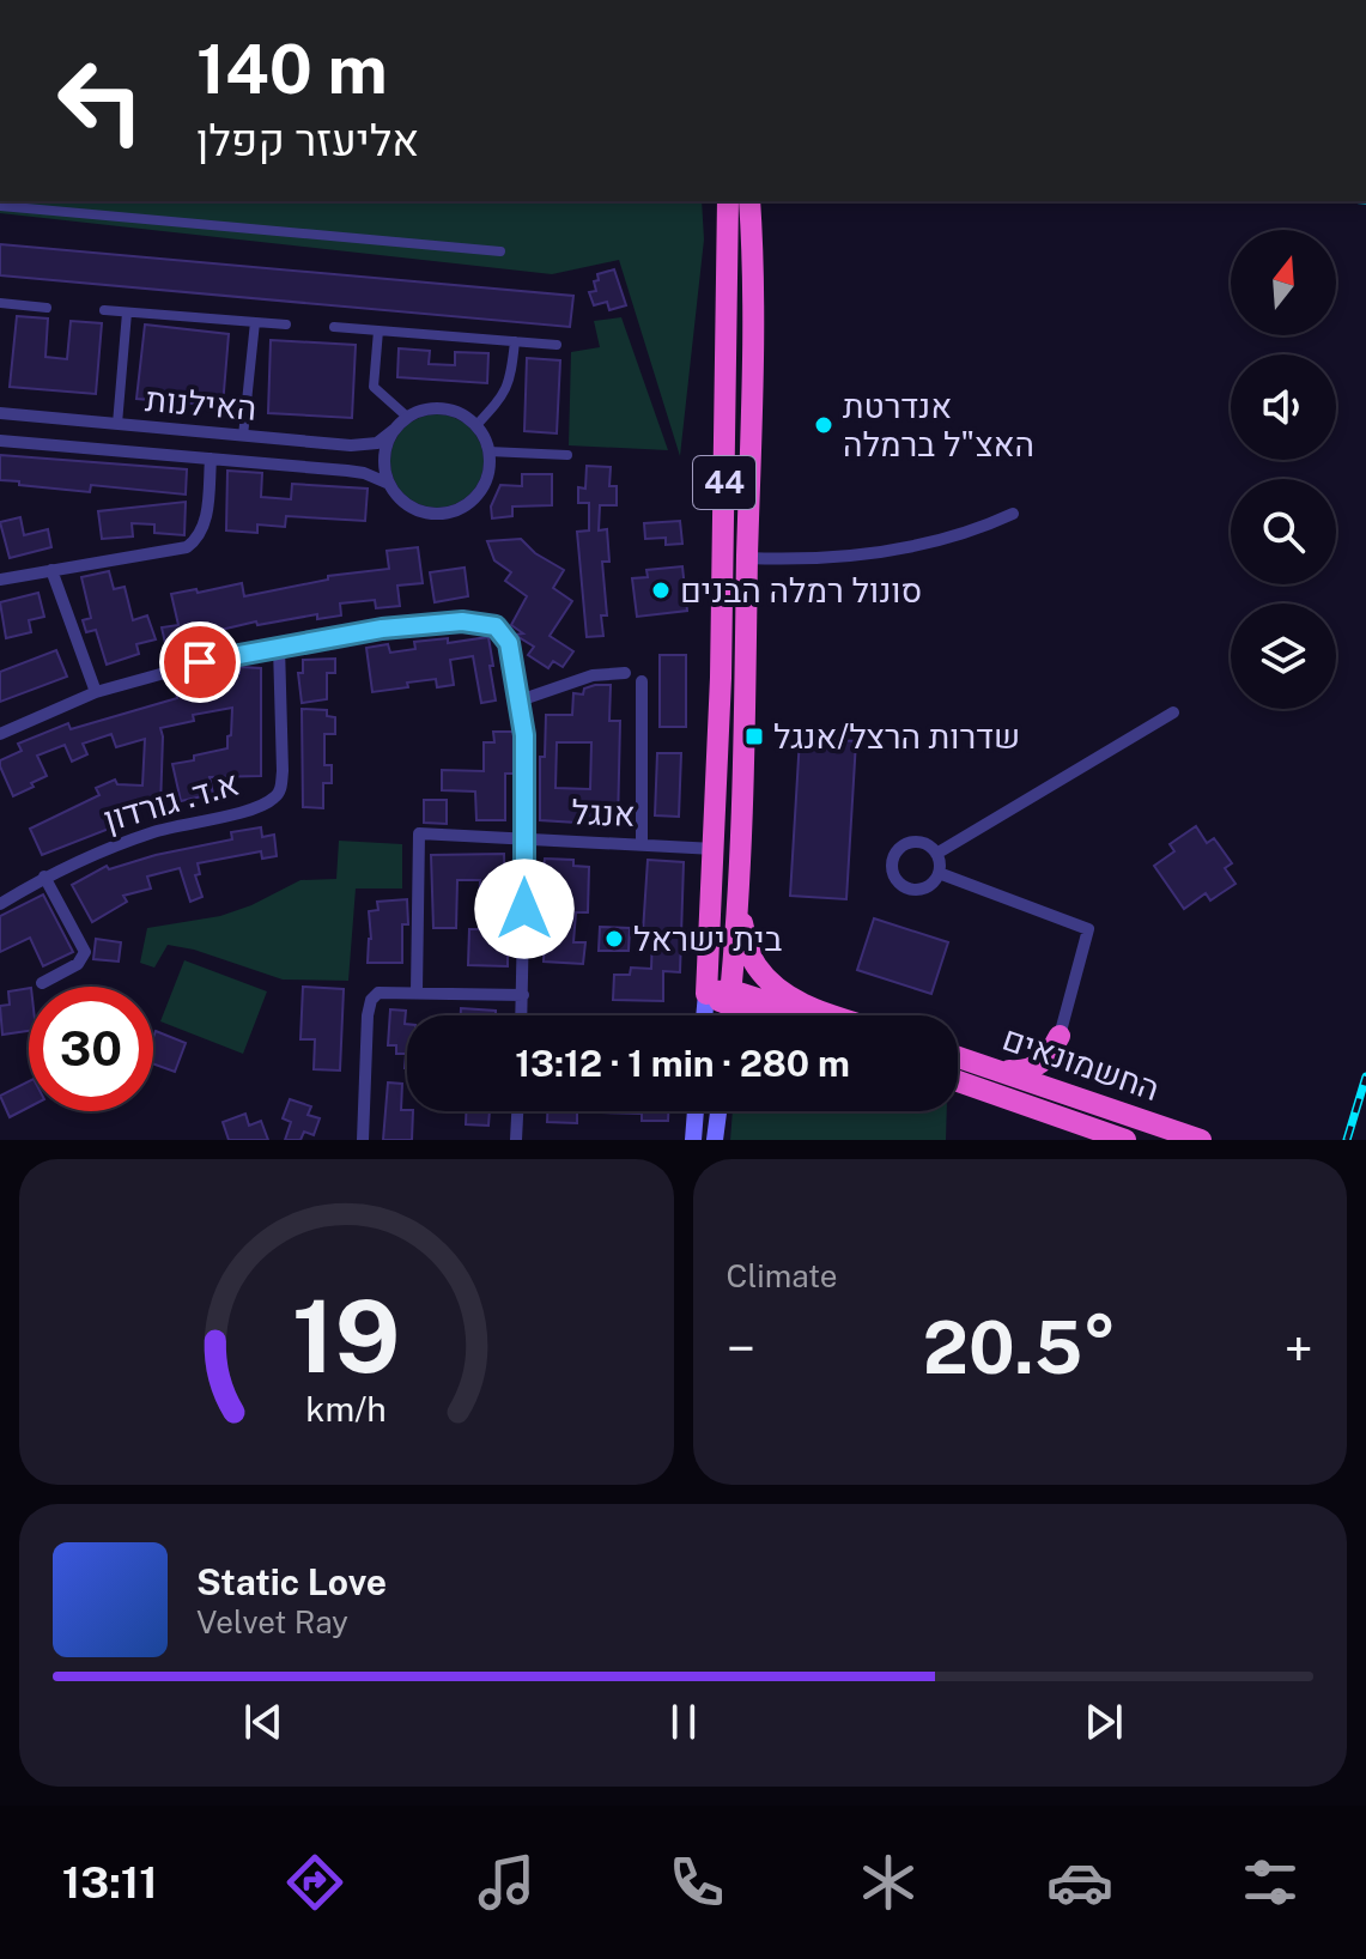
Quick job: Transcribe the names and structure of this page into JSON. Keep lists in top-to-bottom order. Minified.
{"streets":{"highway":["44","החשמונאים"],"street":["האילנות","א.ד. גורדון","אנגל"]},"crossings":[["44","אנגל"]],"places":{"other":["אנדרטת האצ\"ל ברמלה","סונול רמלה הבנים","בית ישראל"],"transit":["שדרות הרצל/אנגל"]},"north":"top","page":{"turn":["140 m","אליעזר קפלן"],"limit":"30","trip":"13:12 · 1 min · 280 m","tile":"Climate","heat":["−","20.5°","+"],"song":["Static Love","Velvet Ray"],"tabs":"13:11","gauge":["19","km/h"]}}
